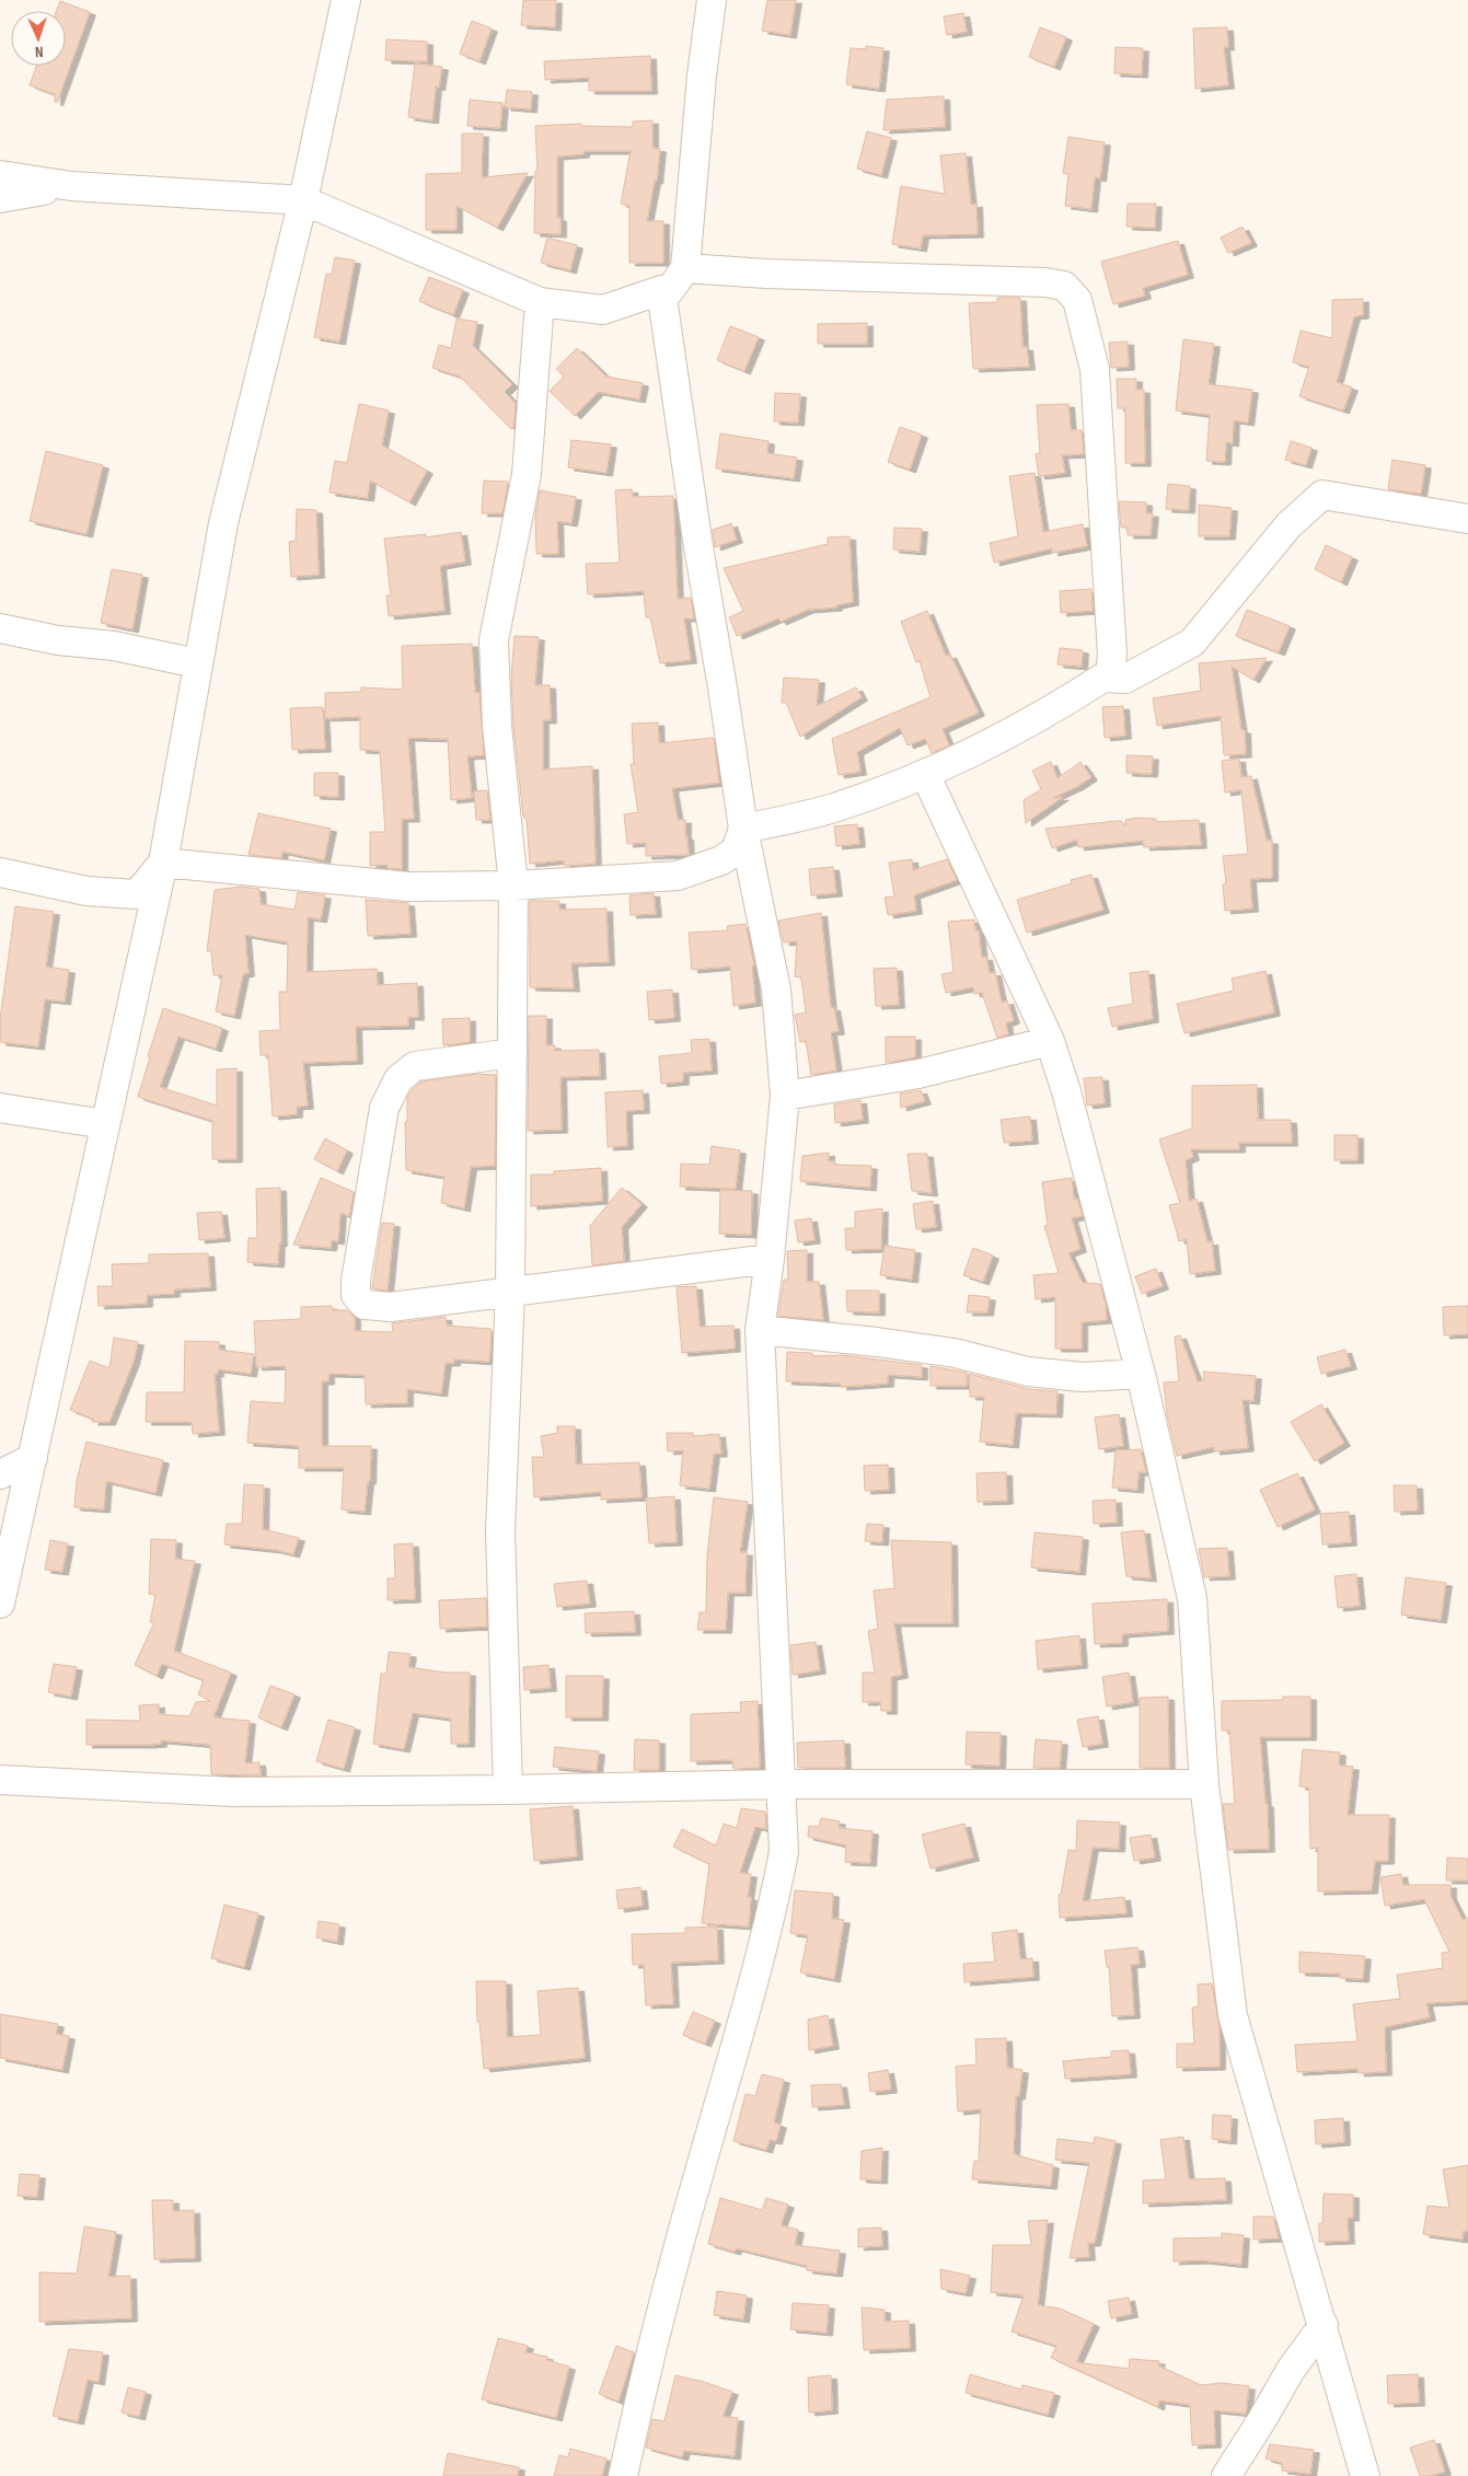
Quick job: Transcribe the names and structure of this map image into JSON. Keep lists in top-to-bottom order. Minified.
{"north":"bottom"}
